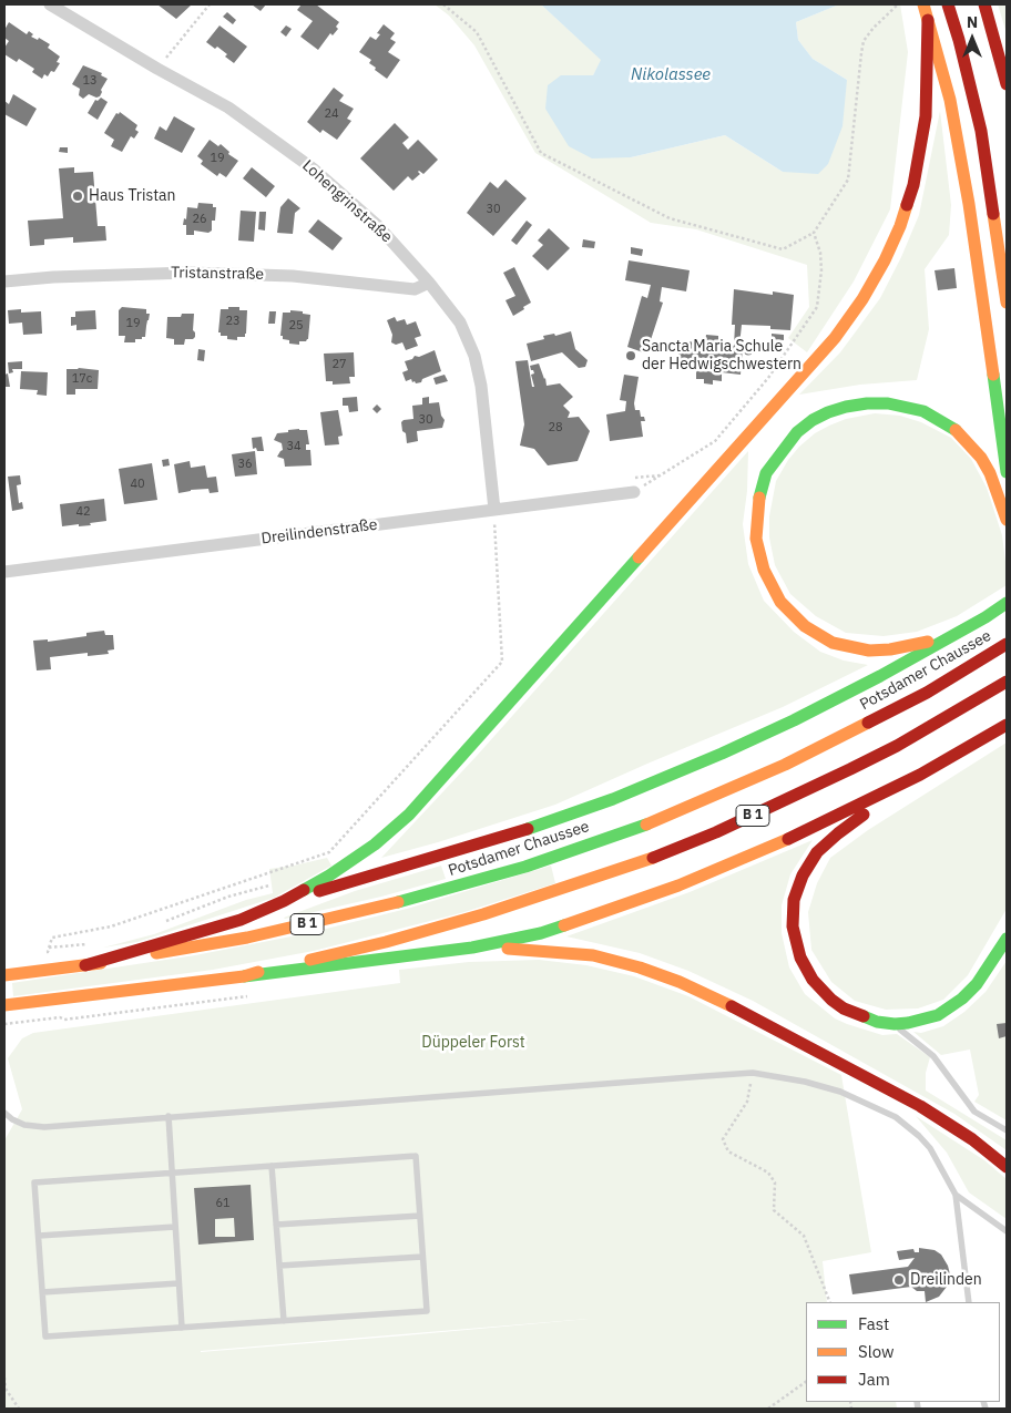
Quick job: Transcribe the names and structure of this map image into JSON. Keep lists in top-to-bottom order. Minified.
{"streets":{"main road":["Potsdamer Chaussee","B 1"],"street":["Lohengrinstraße","Tristanstraße","Dreilindenstraße"]},"crossings":[["Lohengrinstraße","Tristanstraße"],["Lohengrinstraße","Dreilindenstraße"]],"water":["Nikolassee"],"parks":["Düppeler Forst"],"places":["Haus Tristan","Sancta Maria Schule der Hedwigschwestern","Dreilinden"],"house_numbers":["13","24","19","30","26","23","19","25","27","17c","30","28","34","36","40","42","61"],"legend":["Fast","Slow","Jam"],"north":"top"}
